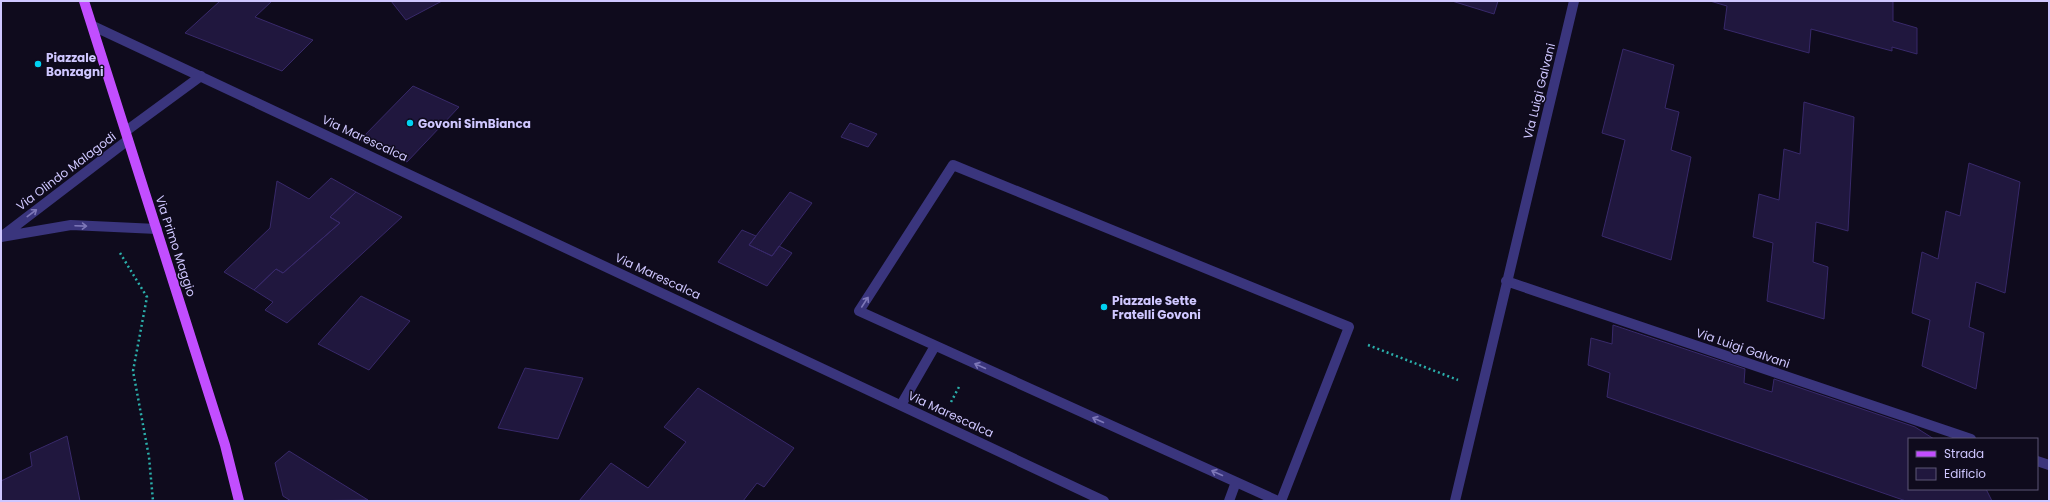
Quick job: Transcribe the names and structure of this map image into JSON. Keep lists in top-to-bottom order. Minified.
{"streets":{"main road":["Via Primo Maggio"],"street":["Via Luigi Galvani","Via Marescalca","Via Olindo Malagodi"]},"crossings":[["Via Marescalca","Via Primo Maggio"],["Via Olindo Malagodi","Via Primo Maggio"]],"one_way":["Via Olindo Malagodi"],"places":["Piazzale Bonzagni","Govoni SimBianca","Piazzale Sette Fratelli Govoni"],"legend":["Strada","Edificio"]}
